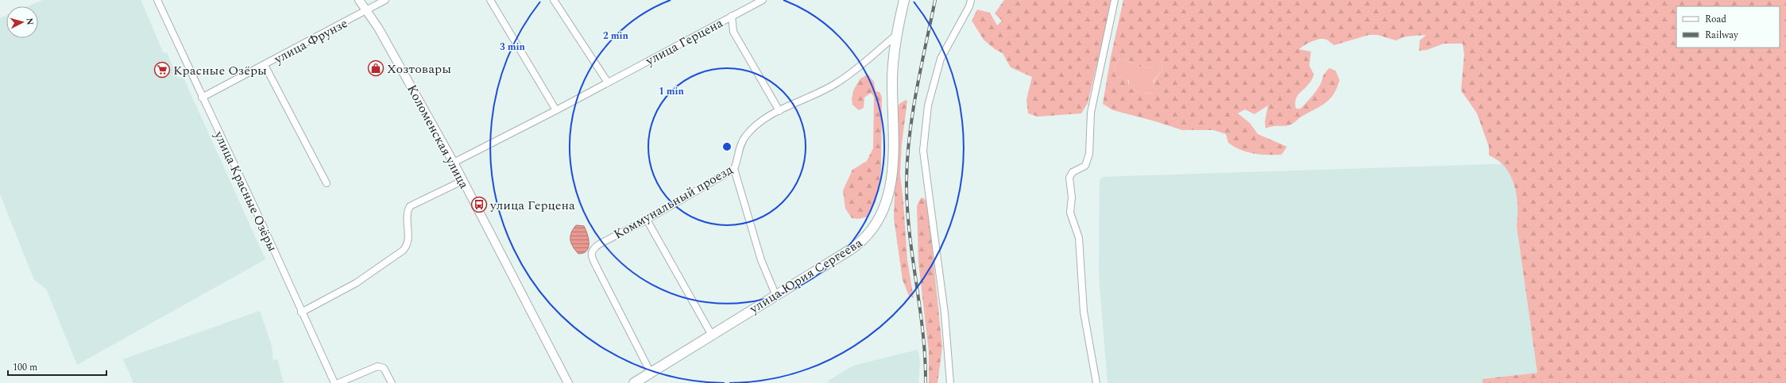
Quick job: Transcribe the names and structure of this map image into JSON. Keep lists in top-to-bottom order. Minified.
{"streets":{"main road":["улица Юрия Сергеева"],"street":["улица Фрунзе","улица Герцена","Коломенская улица","улица Красные Озёры","Коммунальный проезд"]},"crossings":[["улица Фрунзе","Коломенская улица"],["улица Фрунзе","улица Красные Озёры"],["улица Герцена","Коломенская улица"],["Коммунальный проезд","улица Юрия Сергеева"]],"places":{"shop":["Хозтовары"],"supermarket":["Красные Озёры"],"bus stop":["улица Герцена"]},"legend":["Road","Railway"],"scale_bar":"100 m","north":"right","rings":["2 min","3 min","1 min"]}
